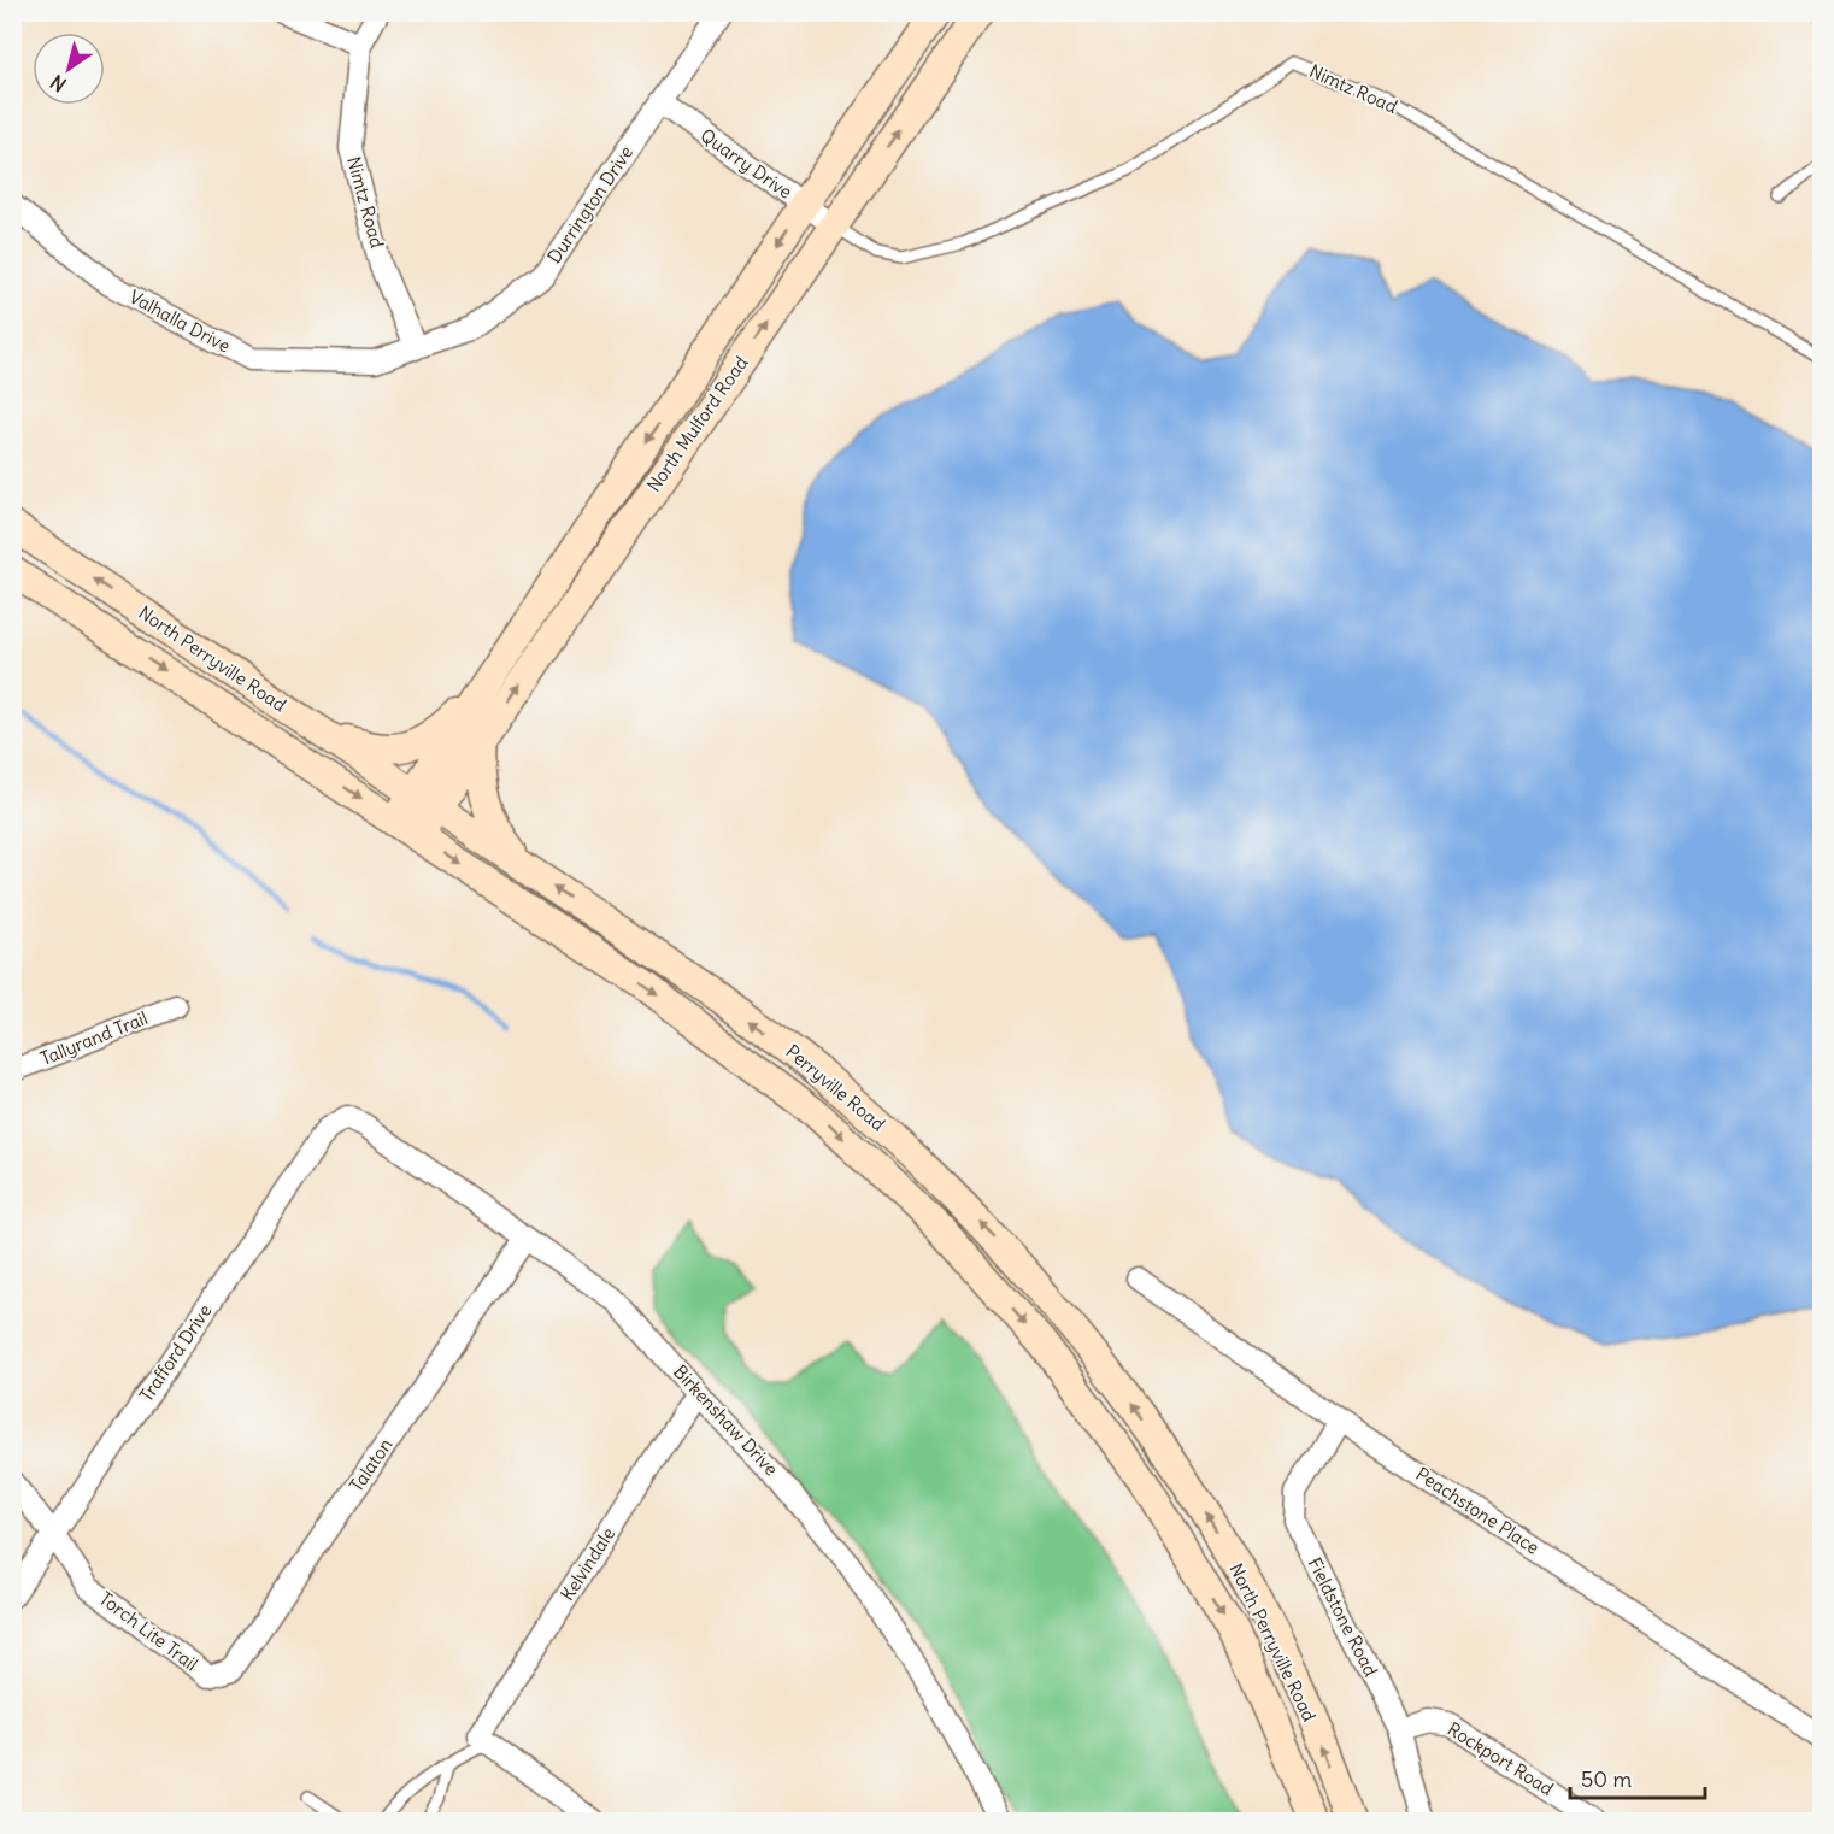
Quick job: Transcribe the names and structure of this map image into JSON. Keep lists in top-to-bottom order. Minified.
{"streets":{"main road":["North Mulford Road","North Perryville Road","Perryville Road"],"street":["Nimtz Road","Quarry Drive","Durrington Drive","Valhalla Drive","Tallyrand Trail","Trafford Drive","Birkenshaw Drive","Talaton","Peachstone Place","Kelvindale","Fieldstone Road","Torch Lite Trail","Rockport Road"]},"crossings":[["Nimtz Road","Quarry Drive"],["Nimtz Road","Durrington Drive"],["Nimtz Road","North Mulford Road"],["Quarry Drive","Durrington Drive"],["Quarry Drive","North Mulford Road"],["Durrington Drive","Valhalla Drive"],["North Mulford Road","North Perryville Road"],["North Mulford Road","Perryville Road"],["North Perryville Road","Perryville Road"],["Trafford Drive","Birkenshaw Drive"],["Trafford Drive","Torch Lite Trail"],["Birkenshaw Drive","Talaton"],["Birkenshaw Drive","Kelvindale"],["Talaton","Torch Lite Trail"],["Peachstone Place","Fieldstone Road"],["Fieldstone Road","Rockport Road"]],"scale_bar":"50 m","north":"bottom left"}
